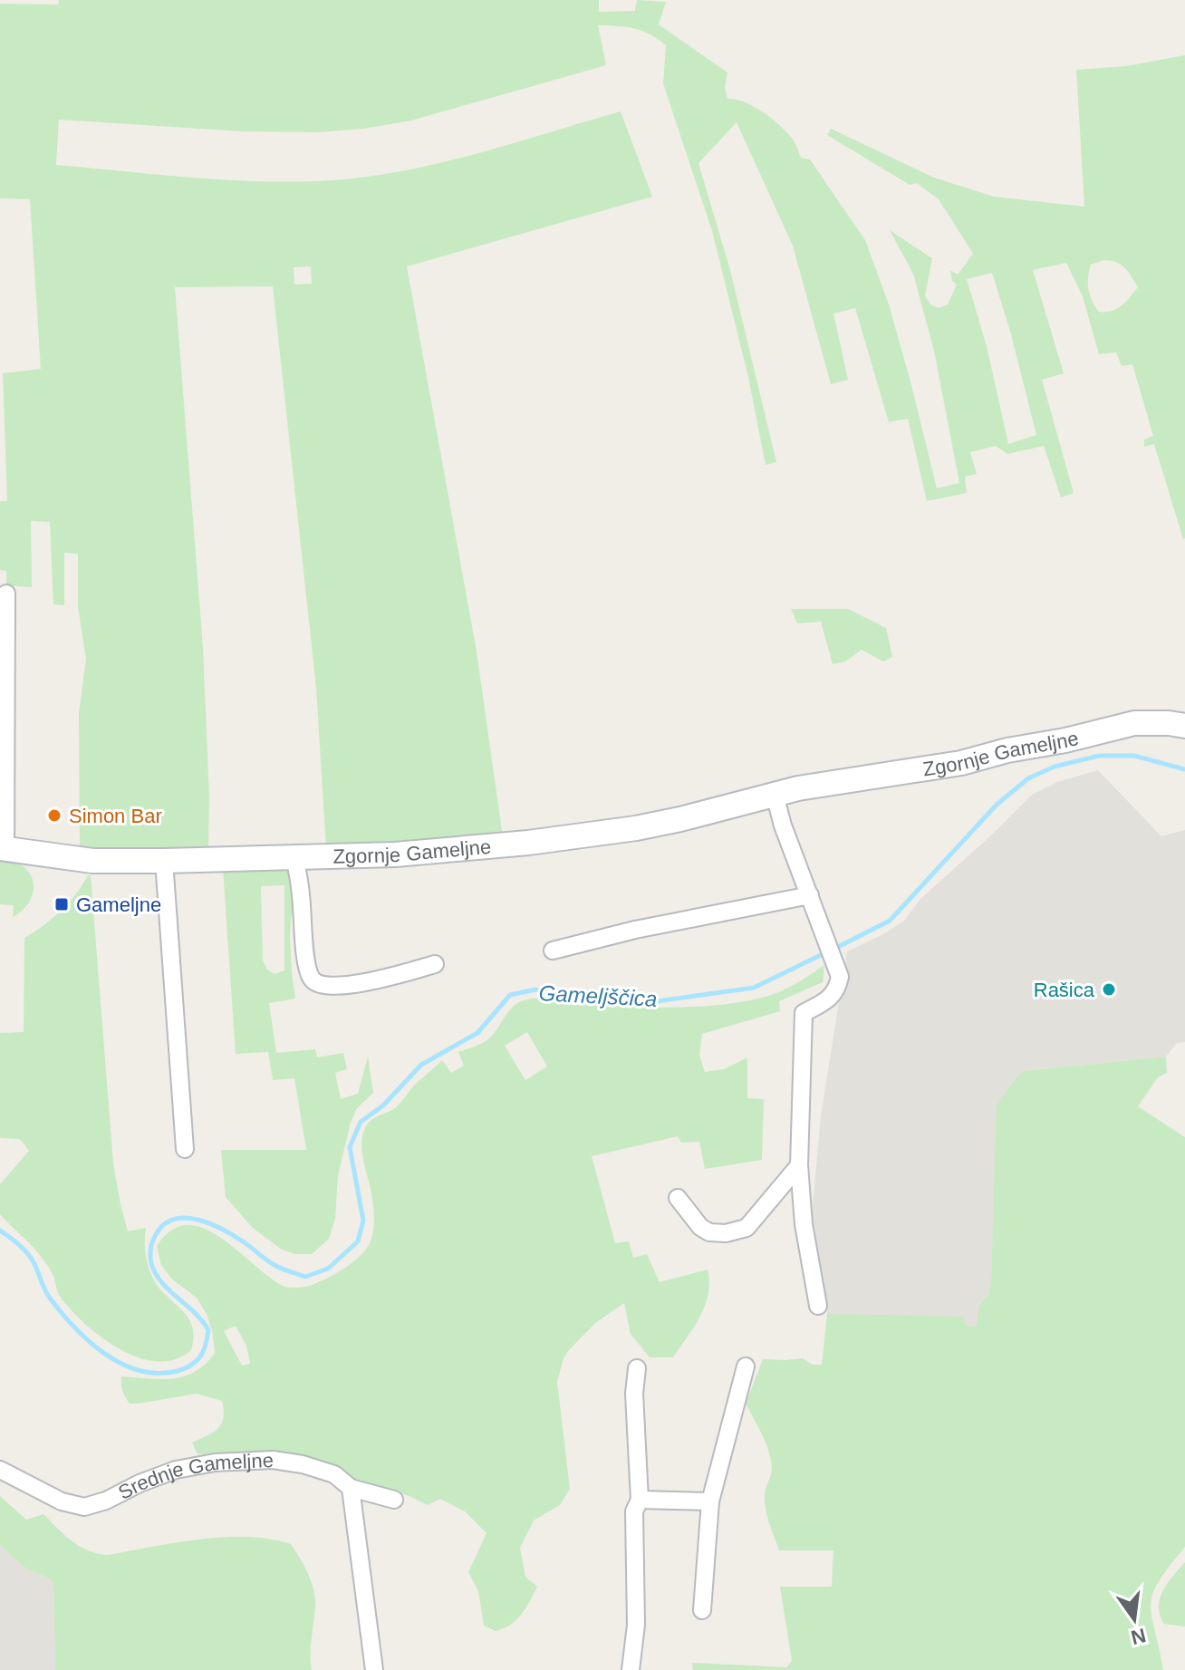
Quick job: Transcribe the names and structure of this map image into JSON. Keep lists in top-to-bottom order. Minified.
{"streets":{"street":["Zgornje Gameljne","Srednje Gameljne"]},"water":["Gameljščica"],"places":{"other":["Simon Bar","Rašica"],"transit":["Gameljne"]},"north":"bottom"}
